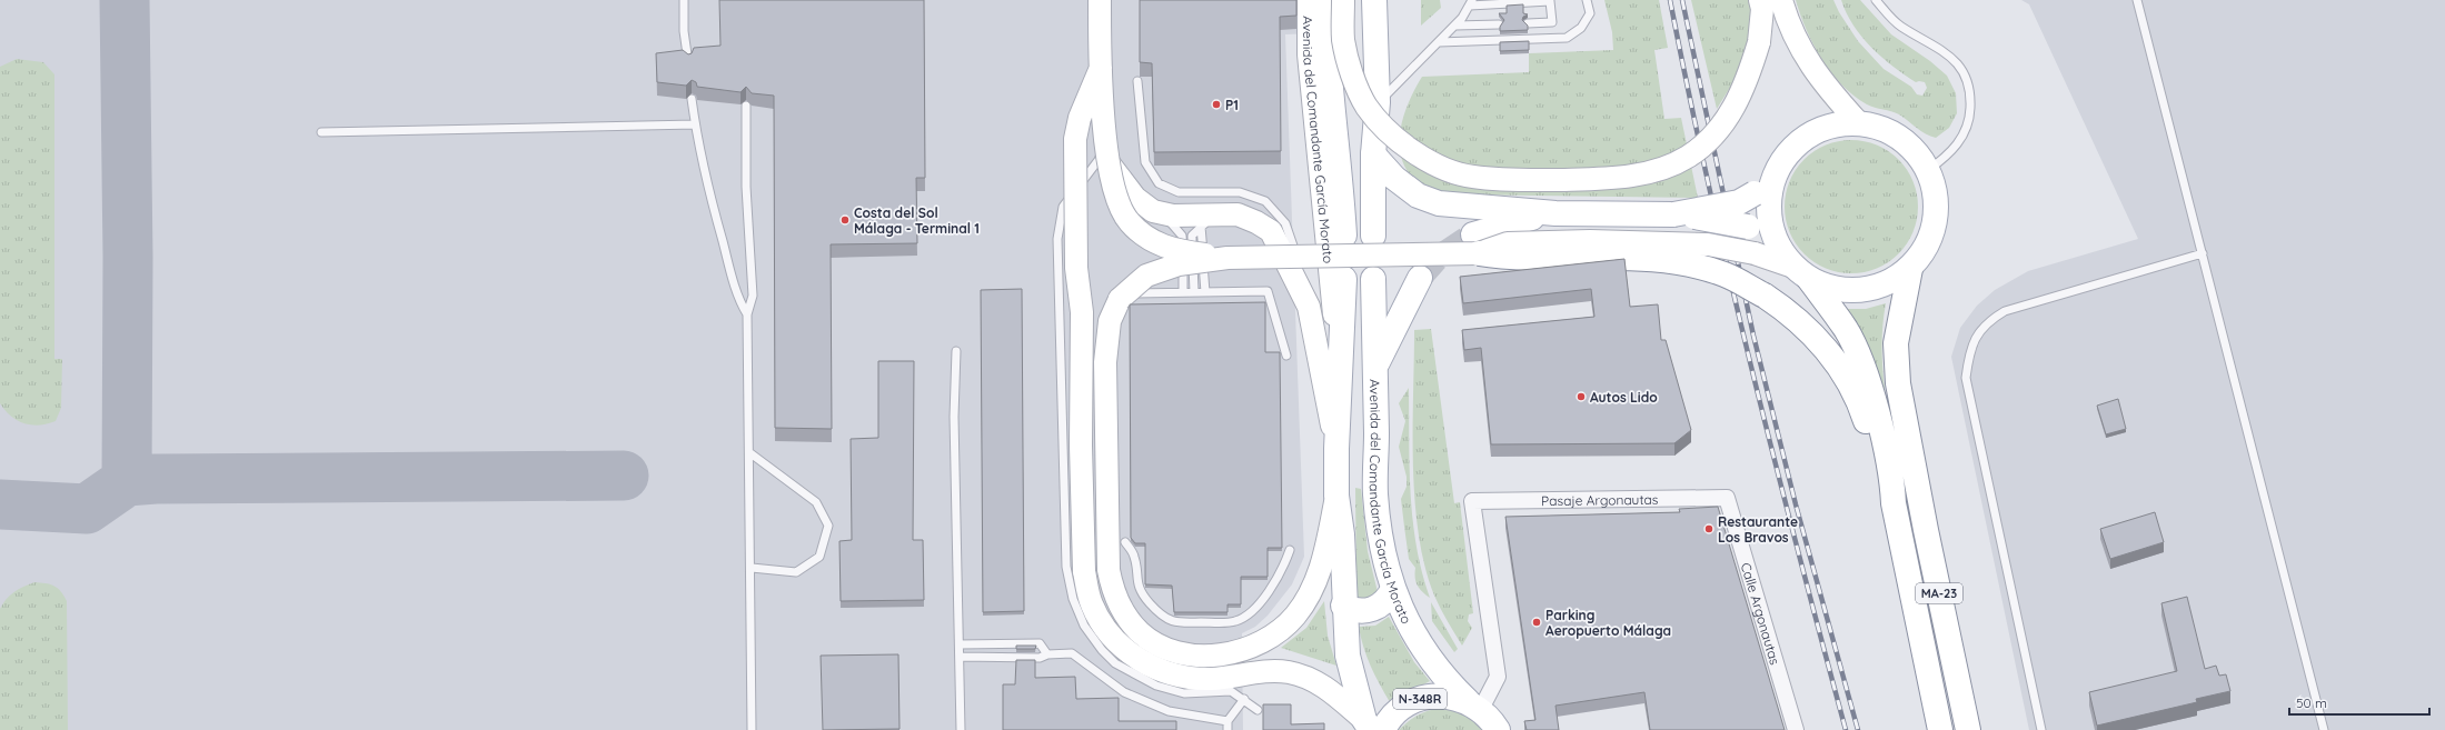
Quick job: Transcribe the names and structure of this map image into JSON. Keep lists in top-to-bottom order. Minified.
{"streets":{"main road":["Avenida del Comandante García Morato","MA-23","N-348R"],"street":["Pasaje Argonautas","Calle Argonautas"]},"crossings":[["Avenida del Comandante García Morato","Pasaje Argonautas"],["Avenida del Comandante García Morato","N-348R"],["Pasaje Argonautas","Calle Argonautas"],["Pasaje Argonautas","N-348R"]],"places":["P1","Costa del Sol Málaga - Terminal 1","Autos Lido","Restaurante Los Bravos","Parking Aeropuerto Málaga"],"scale_bar":"50 m"}
